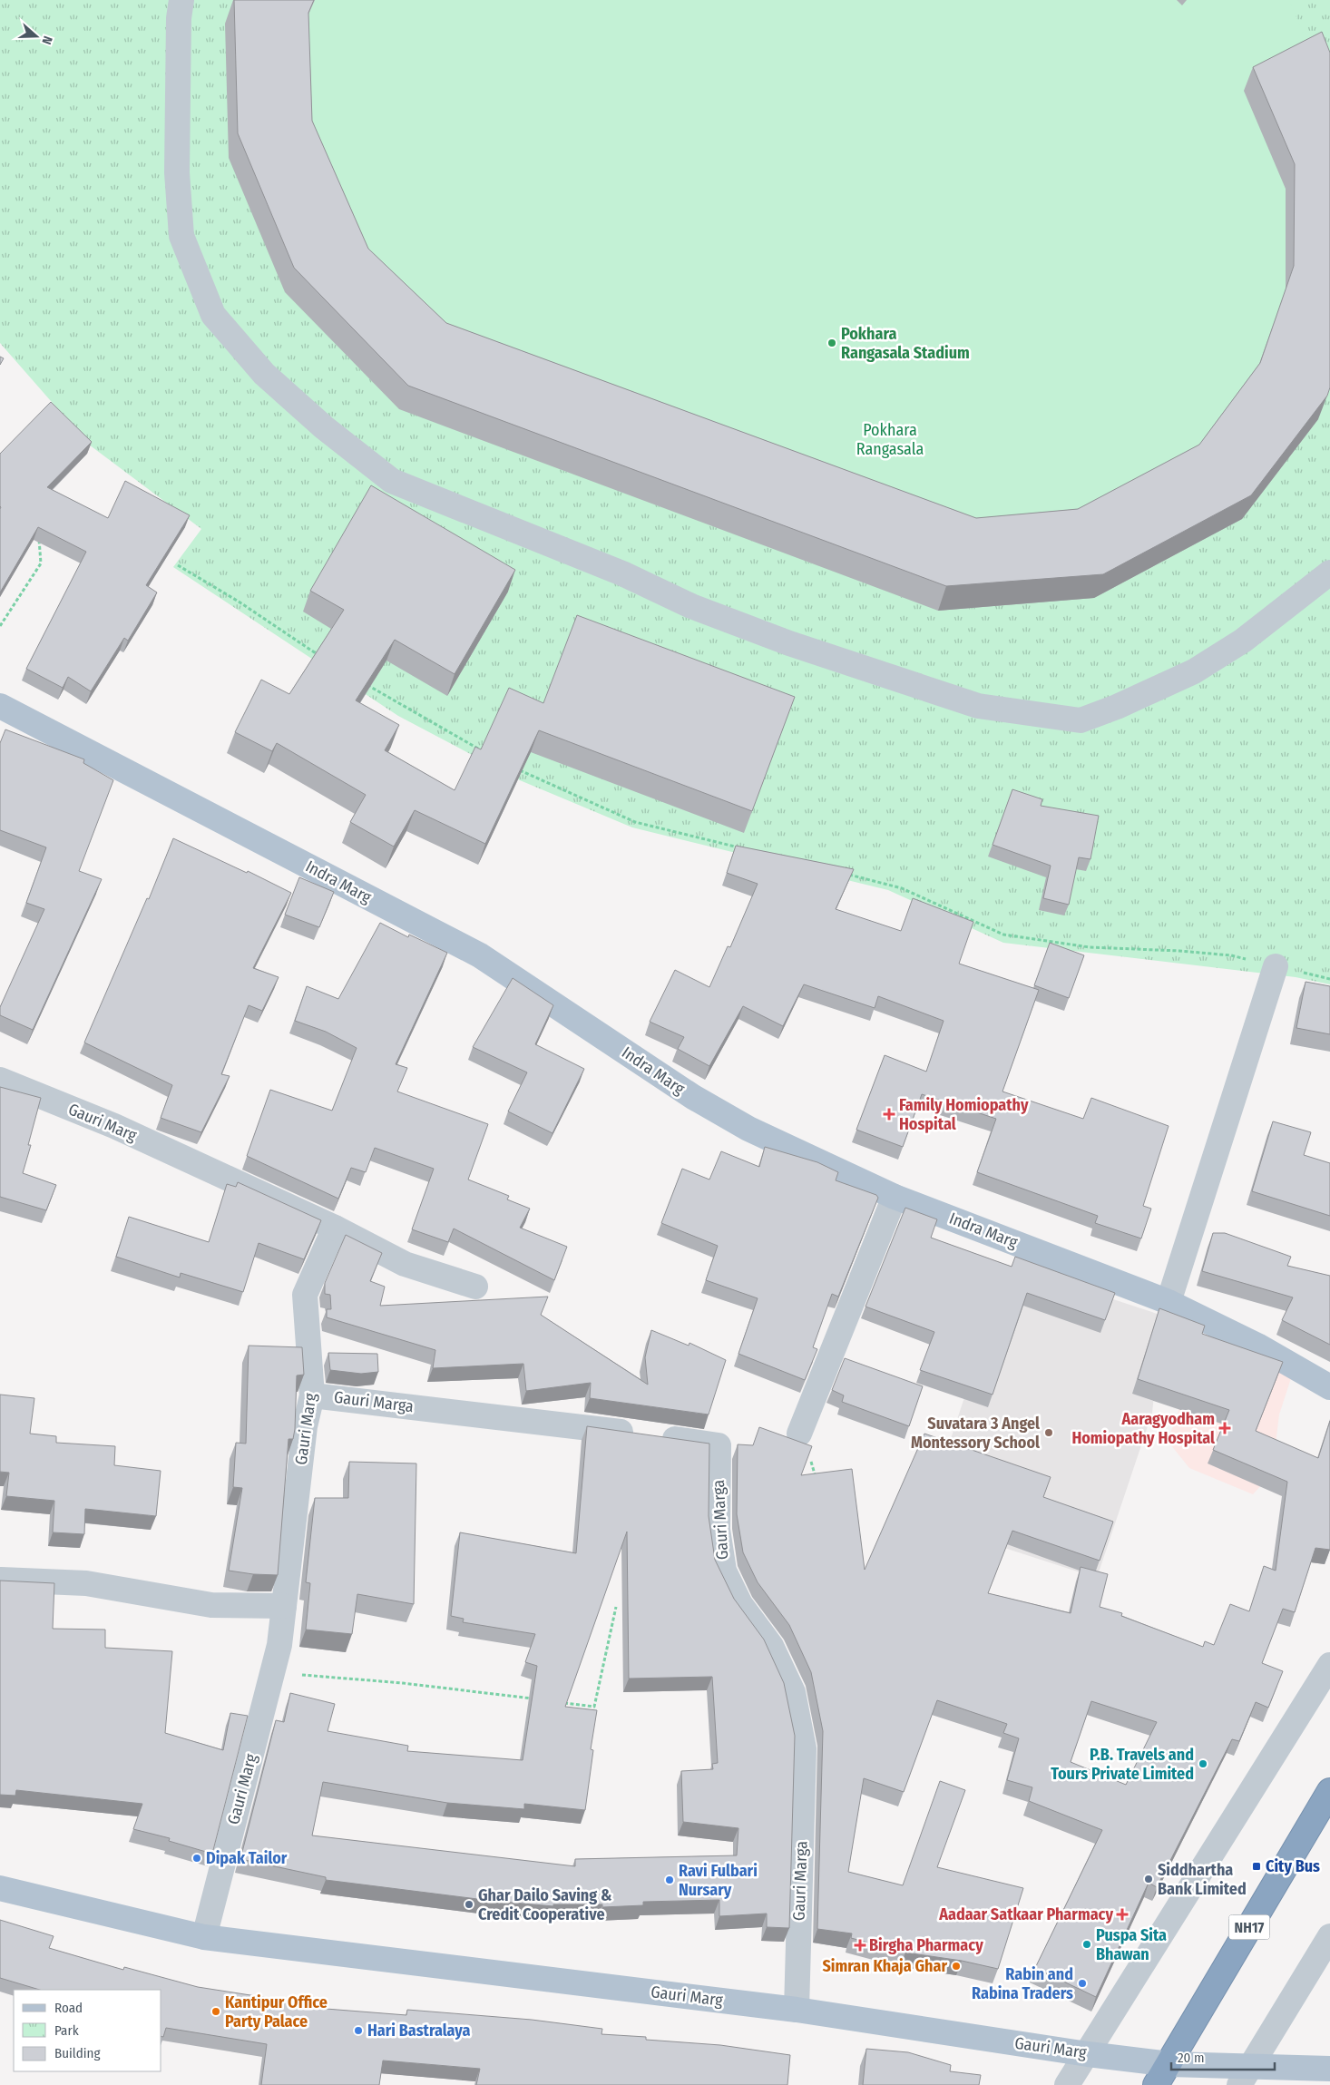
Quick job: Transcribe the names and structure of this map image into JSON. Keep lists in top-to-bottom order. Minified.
{"streets":{"highway":["NH17"],"main road":["Indra Marg","Gauri Marg"],"street":["Gauri Marga"]},"crossings":[["Gauri Marg","Gauri Marga"],["Gauri Marg","NH17"]],"parks":["Pokhara Rangasala"],"places":{"other":["Pokhara Rangasala Stadium","Suvatara 3 Angel Montessory School","P.B. Travels and Tours Private Limited","Dipak Tailor","Siddhartha Bank Limited","Ravi Fulbari Nursary","Ghar Dailo Saving & Credit Cooperative","Puspa Sita Bhawan","Simran Khaja Ghar","Rabin and Rabina Traders","Kantipur Office Party Palace","Hari Bastralaya"],"health":["Family Homiopathy Hospital","Aaragyodham Homiopathy Hospital","Aadaar Satkaar Pharmacy","Birgha Pharmacy"],"transit":["City Bus"]},"legend":["Road","Park","Building"],"scale_bar":"20 m","north":"right"}
